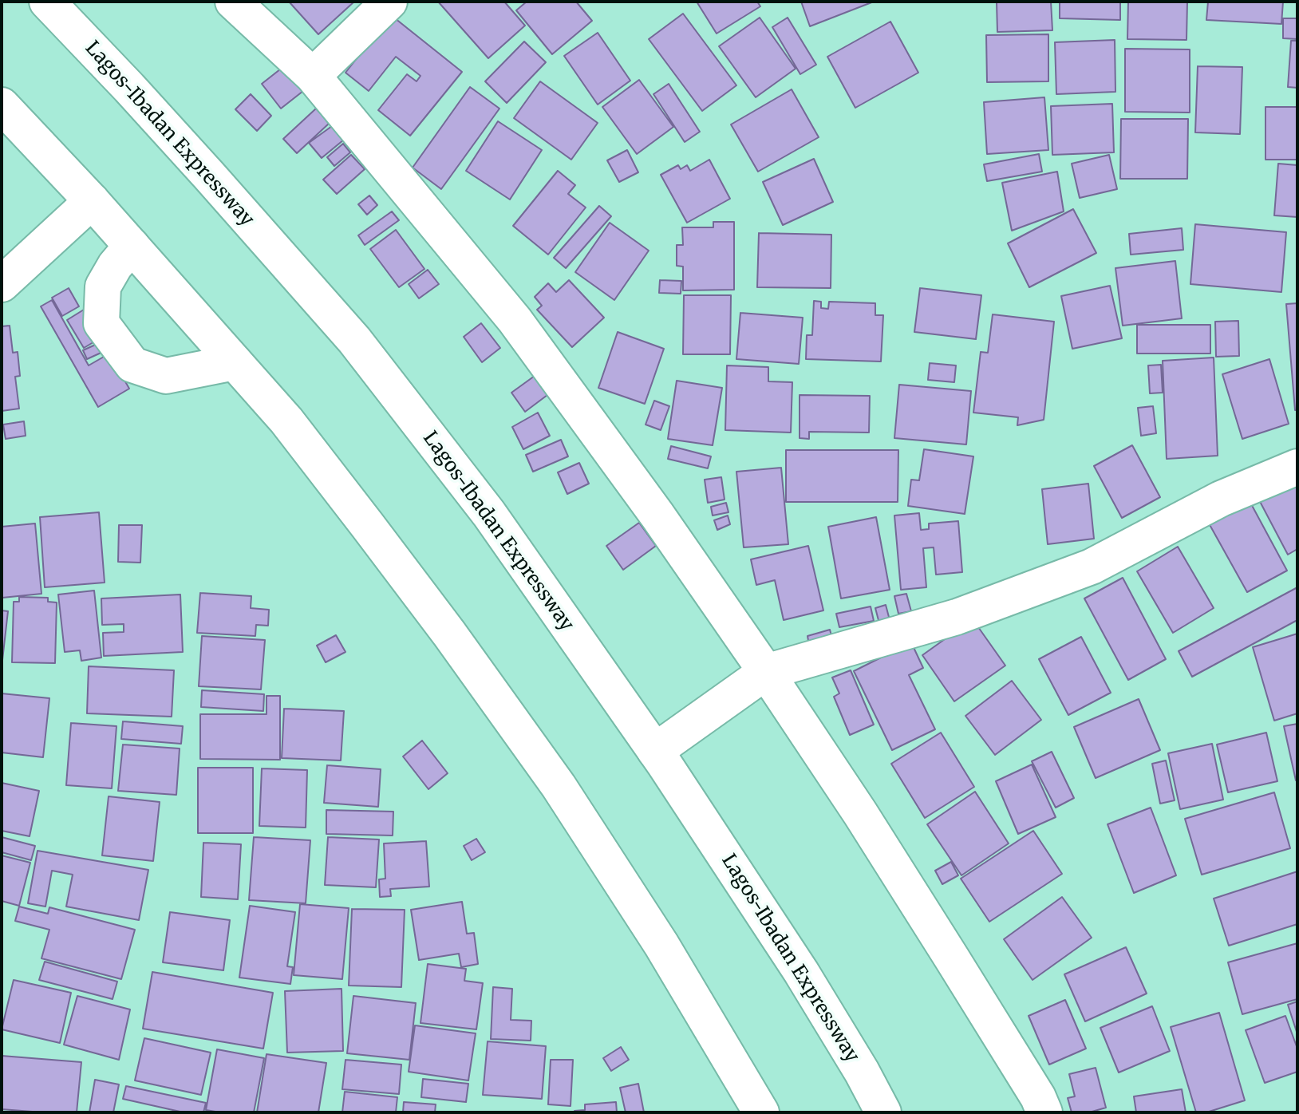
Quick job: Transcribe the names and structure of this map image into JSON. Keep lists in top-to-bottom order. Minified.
{"streets":{"main road":["Lagos-Ibadan Expressway"]}}
